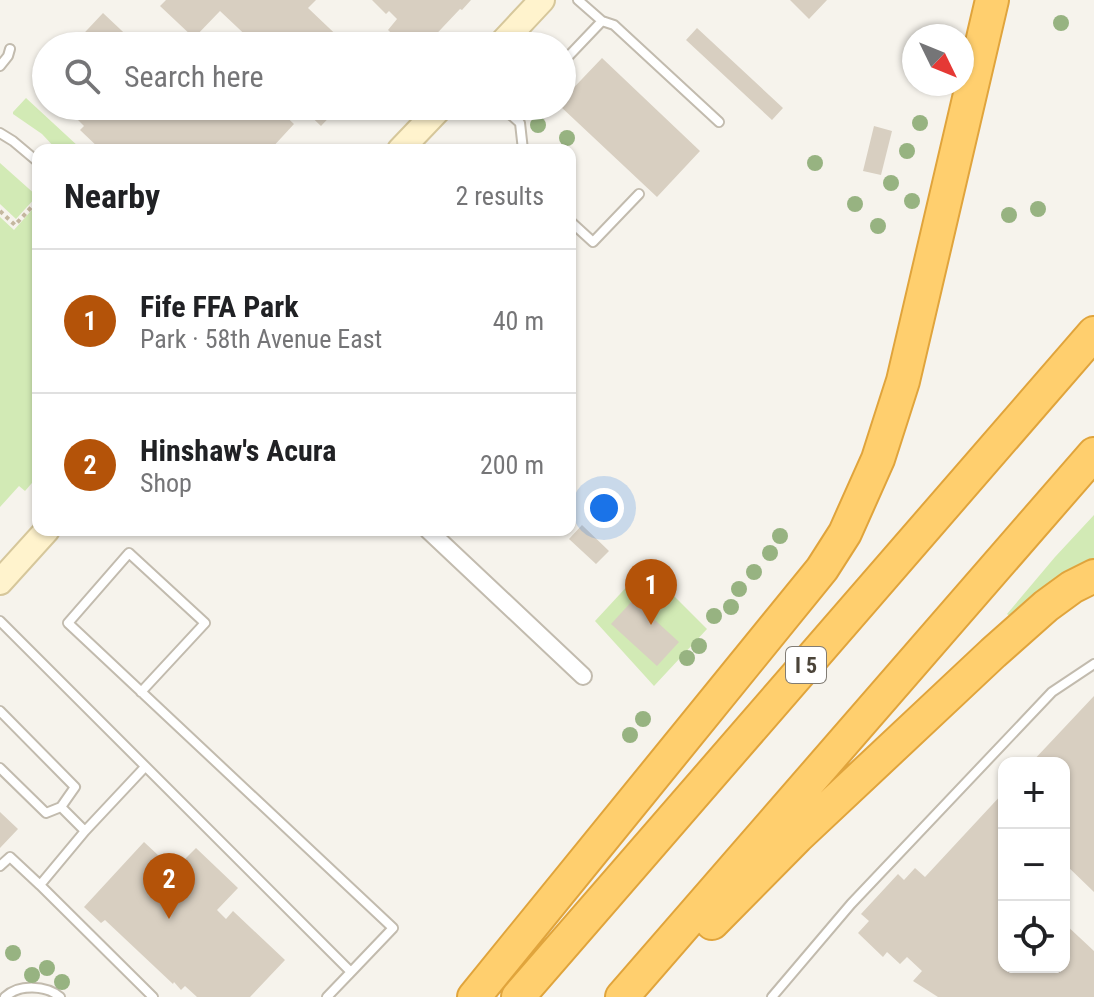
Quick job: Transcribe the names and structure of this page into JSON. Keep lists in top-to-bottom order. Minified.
{"streets":{"highway":["I 5"]},"north":"bottom right","page":{"search":"Search here","heading":["Nearby","2 results"],"list":[{"mark":"1","name":"Fife FFA Park","note":"Park · 58th Avenue East","value":"40 m"},{"mark":"2","name":"Hinshaw's Acura","note":"Shop","value":"200 m"}],"pins":["1","2"],"map_buttons":["+","−"]}}
